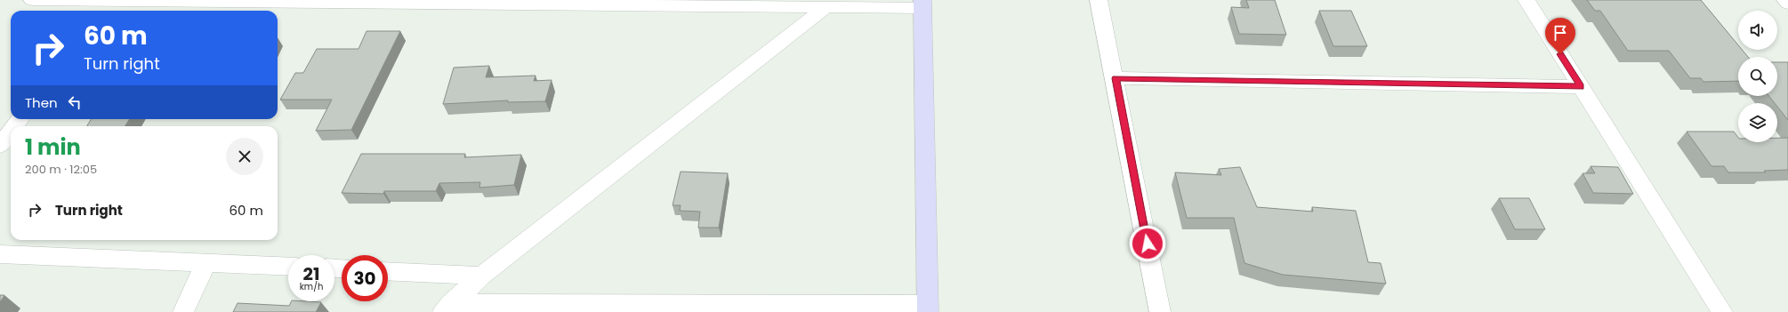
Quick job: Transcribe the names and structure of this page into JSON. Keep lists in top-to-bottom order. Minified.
{"page":{"turn":["60 m","Turn right"],"then":"Then","heading":["1 min","200 m · 12:05"],"list":[{"name":"Turn right","value":"60 m"}],"speed":"21 km/h","limit":"30"}}
